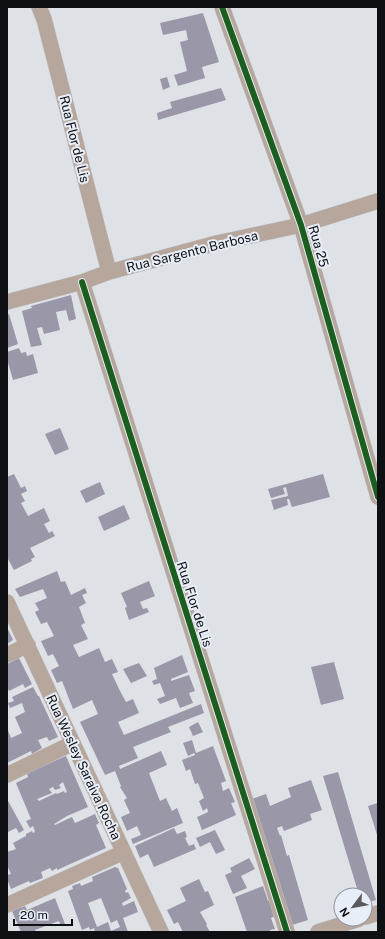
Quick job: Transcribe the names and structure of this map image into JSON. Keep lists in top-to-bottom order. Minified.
{"streets":{"street":["Rua Flor de Lis","Rua 25","Rua Sargento Barbosa","Rua Wesley Saraiva Rocha"]},"crossings":[["Rua Flor de Lis","Rua Sargento Barbosa"],["Rua 25","Rua Sargento Barbosa"]],"scale_bar":"20 m","north":"bottom left"}
